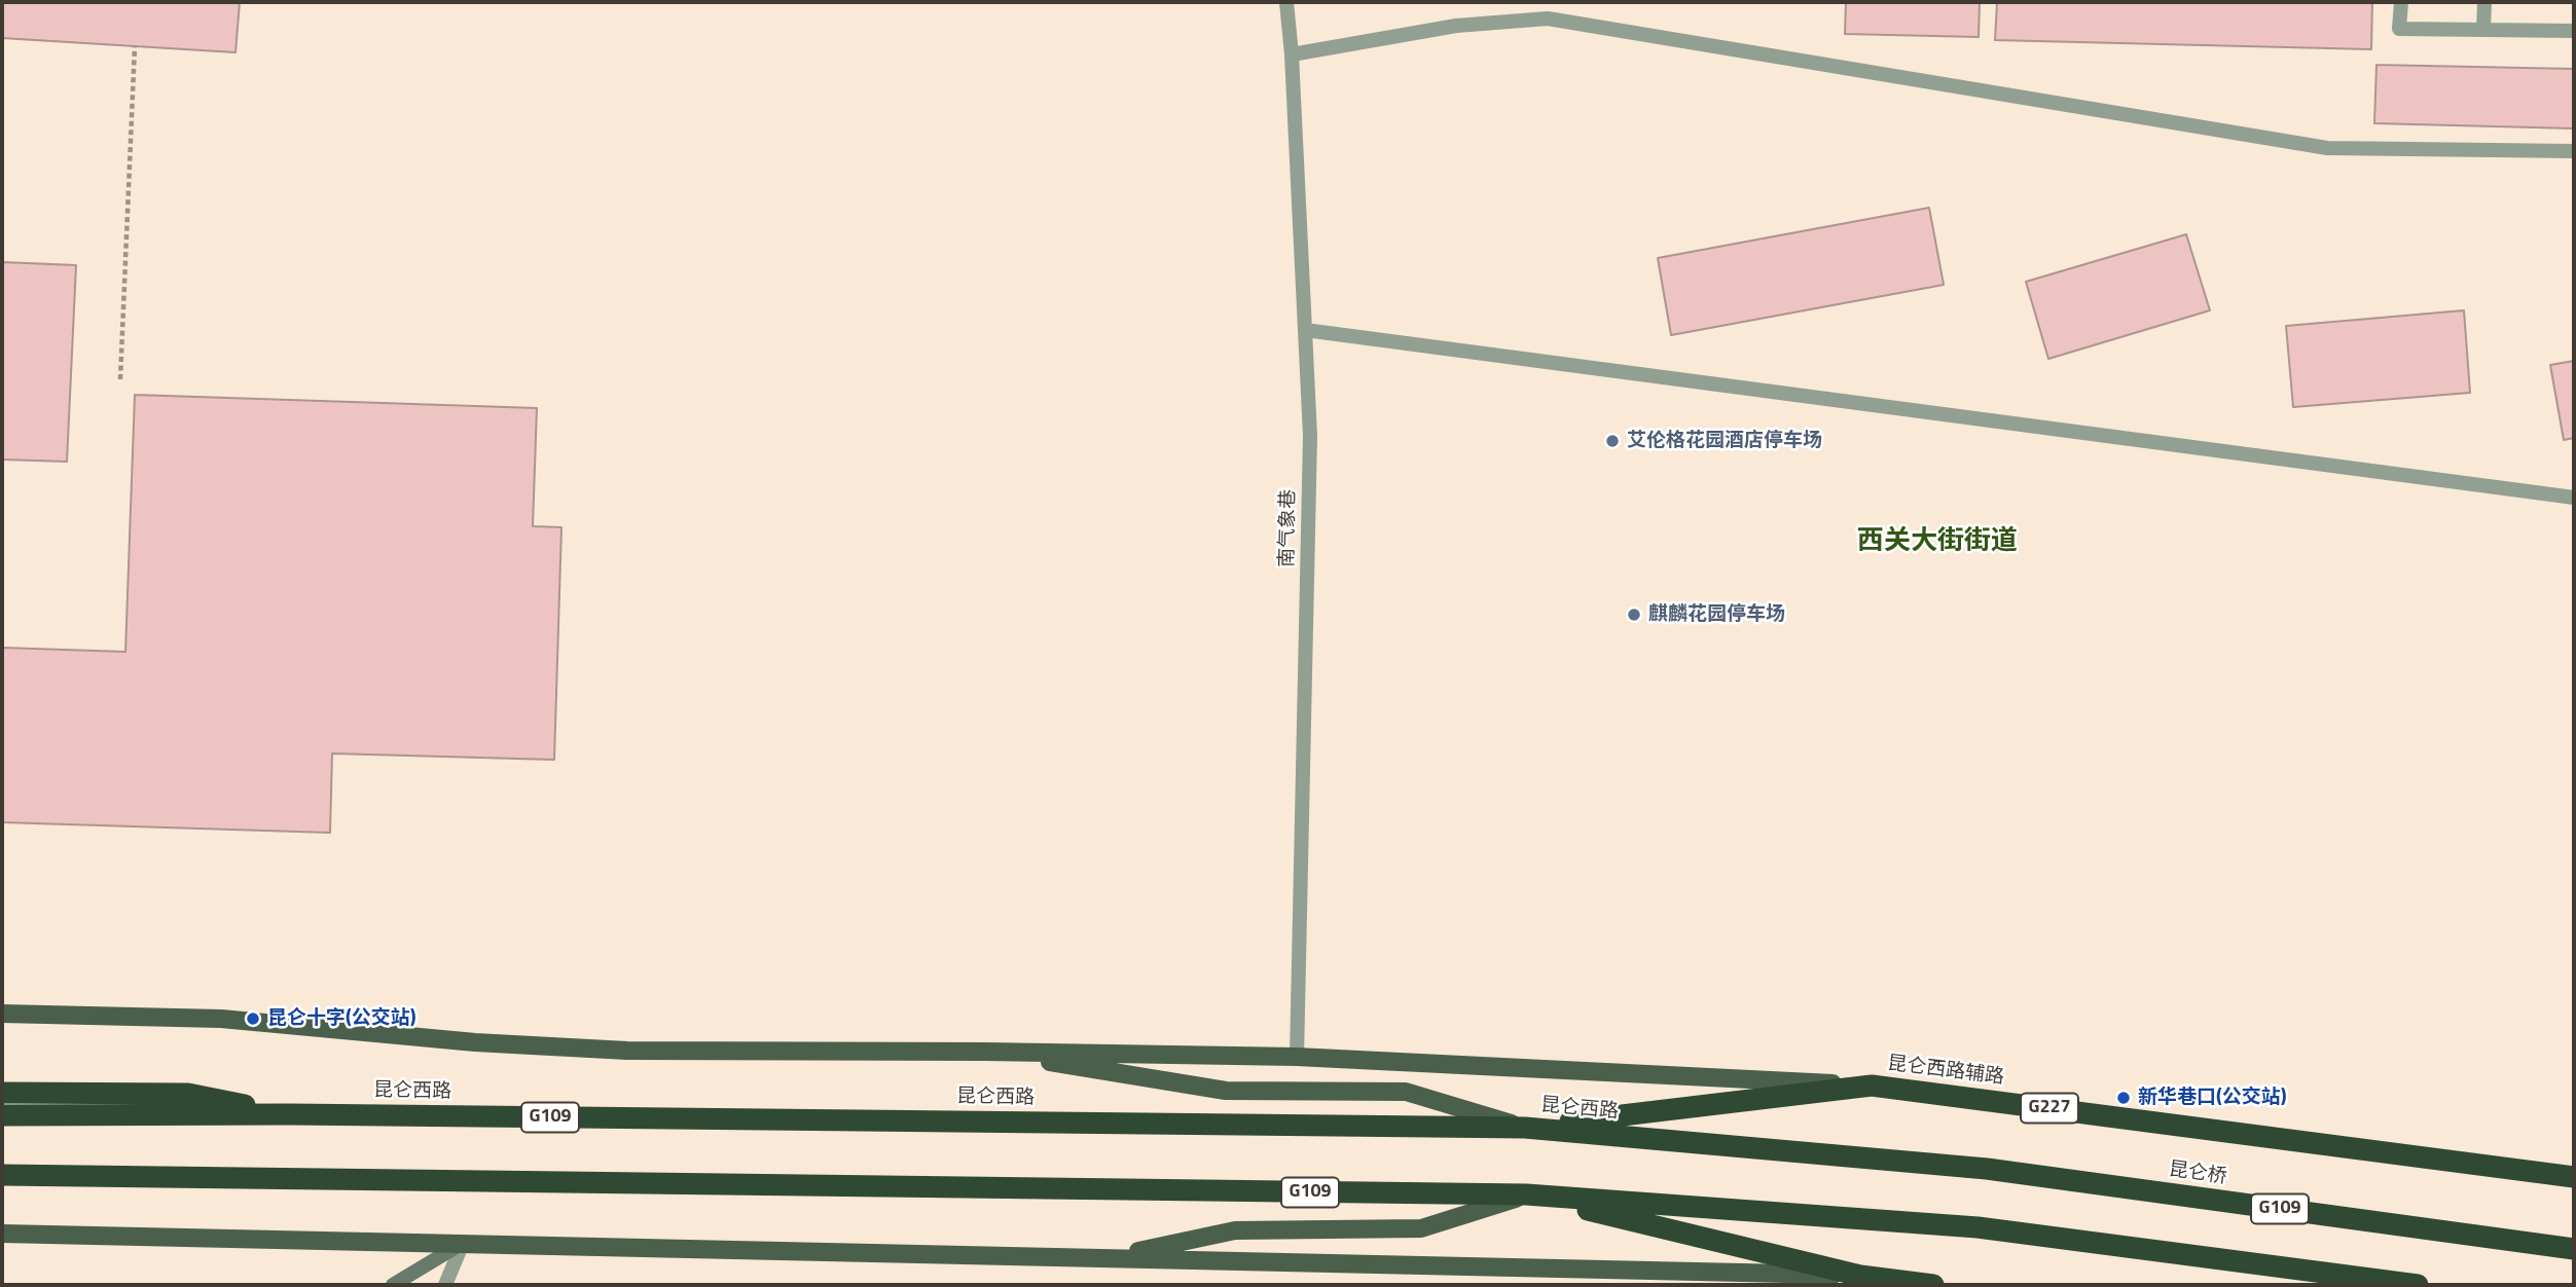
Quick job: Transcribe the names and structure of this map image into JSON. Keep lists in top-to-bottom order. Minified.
{"streets":{"highway":["昆仑西路辅路","昆仑西路","G227","G109","昆仑桥"],"street":["南气象巷"]},"crossings":[["昆仑西路辅路","昆仑西路"],["昆仑西路","昆仑桥"]],"districts":["西关大街街道"],"places":["艾伦格花园酒店停车场","麒麟花园停车场","昆仑十字(公交站)","新华巷口(公交站)"]}
